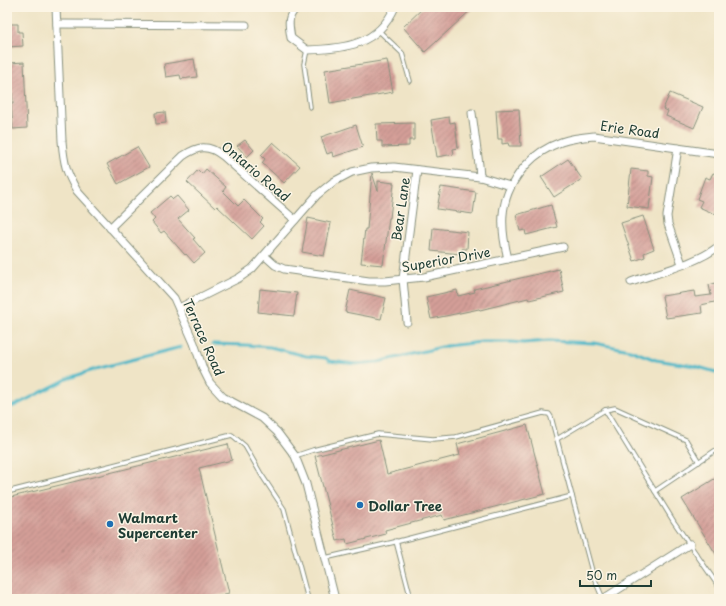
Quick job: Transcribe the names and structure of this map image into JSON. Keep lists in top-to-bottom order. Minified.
{"streets":{"street":["Erie Road","Ontario Road","Bear Lane","Superior Drive","Terrace Road"]},"crossings":[["Erie Road","Superior Drive"],["Ontario Road","Terrace Road"],["Bear Lane","Superior Drive"]],"places":["Dollar Tree","Walmart Supercenter"],"scale_bar":"50 m"}
